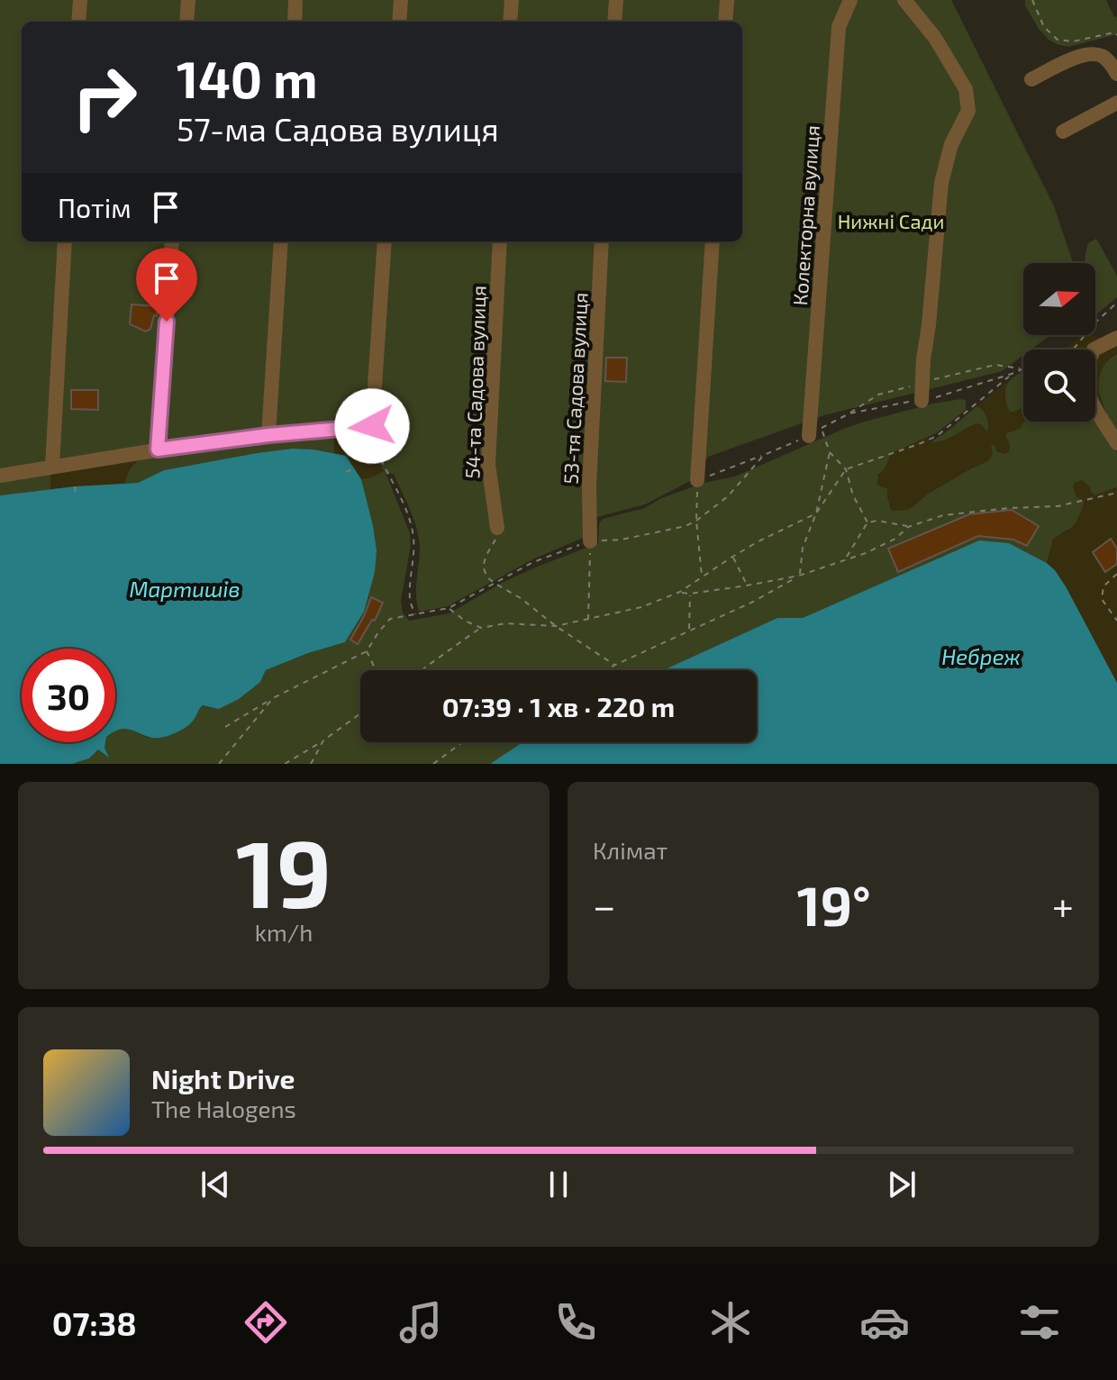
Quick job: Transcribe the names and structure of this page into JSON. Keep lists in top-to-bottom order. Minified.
{"streets":{"street":["Колекторна вулиця","54-та Садова вулиця","53-тя Садова вулиця"]},"water":["Мартишів","Небреж"],"parks":["Нижні Сади"],"north":"right","page":{"turn":["140 m","57-ма Садова вулиця"],"then":"Потім","limit":"30","trip":"07:39 · 1 хв · 220 m","tile":[["19","km/h"],"Клімат"],"heat":["−","19°","+"],"song":["Night Drive","The Halogens"],"tabs":"07:38"}}
